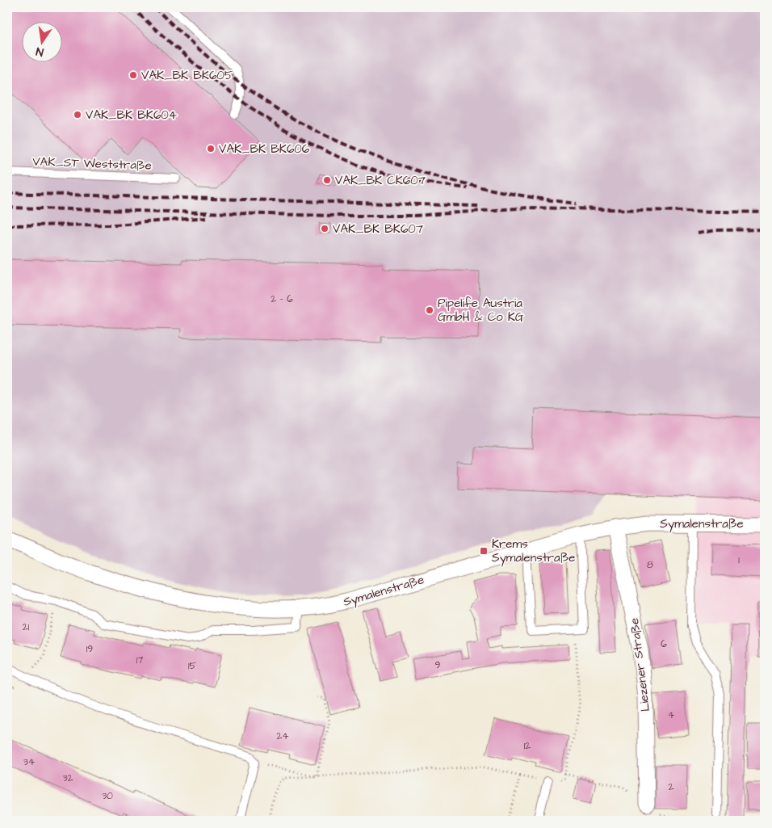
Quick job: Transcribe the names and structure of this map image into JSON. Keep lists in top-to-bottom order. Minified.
{"streets":{"street":["Symalenstraße","Liezener Straße"],"lane":["VAK_ST Weststraße"]},"crossings":[["Symalenstraße","Liezener Straße"]],"places":{"other":["VAK_BK BK605","VAK_BK BK604","VAK_BK BK606","VAK_BK CK607","VAK_BK BK607","Pipelife Austria GmbH & Co KG"],"transit":["Krems Symalenstraße"]},"house_numbers":["2 - 6","1","8","21","6","19","17","9","15","4","24","12","34","32","2","30"],"north":"bottom"}
